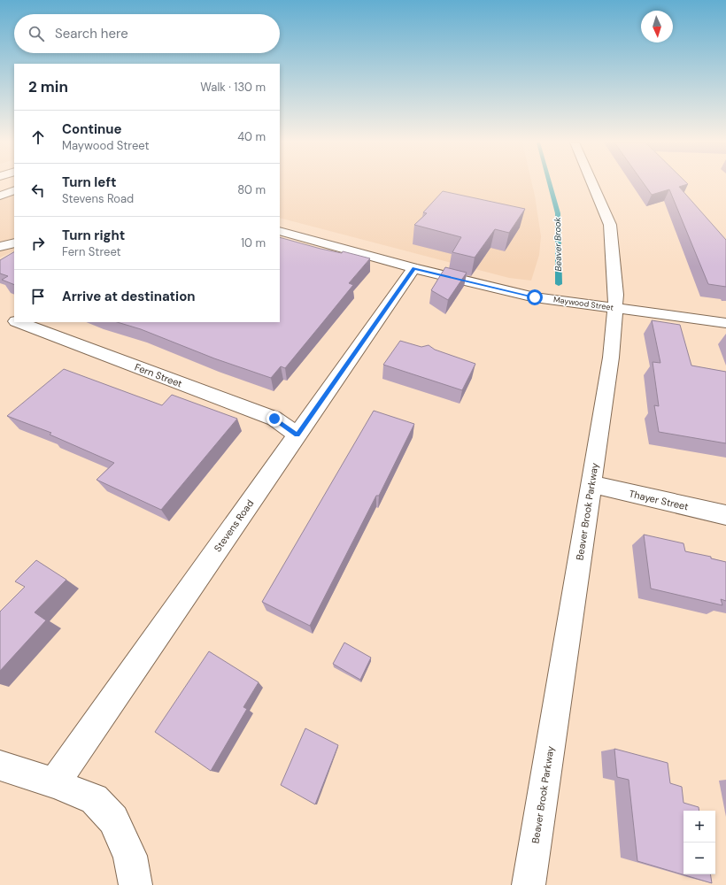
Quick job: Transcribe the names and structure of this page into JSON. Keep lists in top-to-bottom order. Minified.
{"streets":{"main road":["Maywood Street","Fern Street","Thayer Street","Beaver Brook Parkway","Stevens Road"]},"crossings":[["Maywood Street","Beaver Brook Parkway"],["Maywood Street","Stevens Road"],["Fern Street","Stevens Road"],["Thayer Street","Beaver Brook Parkway"]],"water":["Beaver Brook"],"north":"bottom","page":{"search":"Search here","heading":["2 min","Walk · 130 m"],"list":[["Continue","Maywood Street","40 m"],["Turn left","Stevens Road","80 m"],["Turn right","Fern Street","10 m"],"Arrive at destination"],"map_buttons":["+","−"]}}
